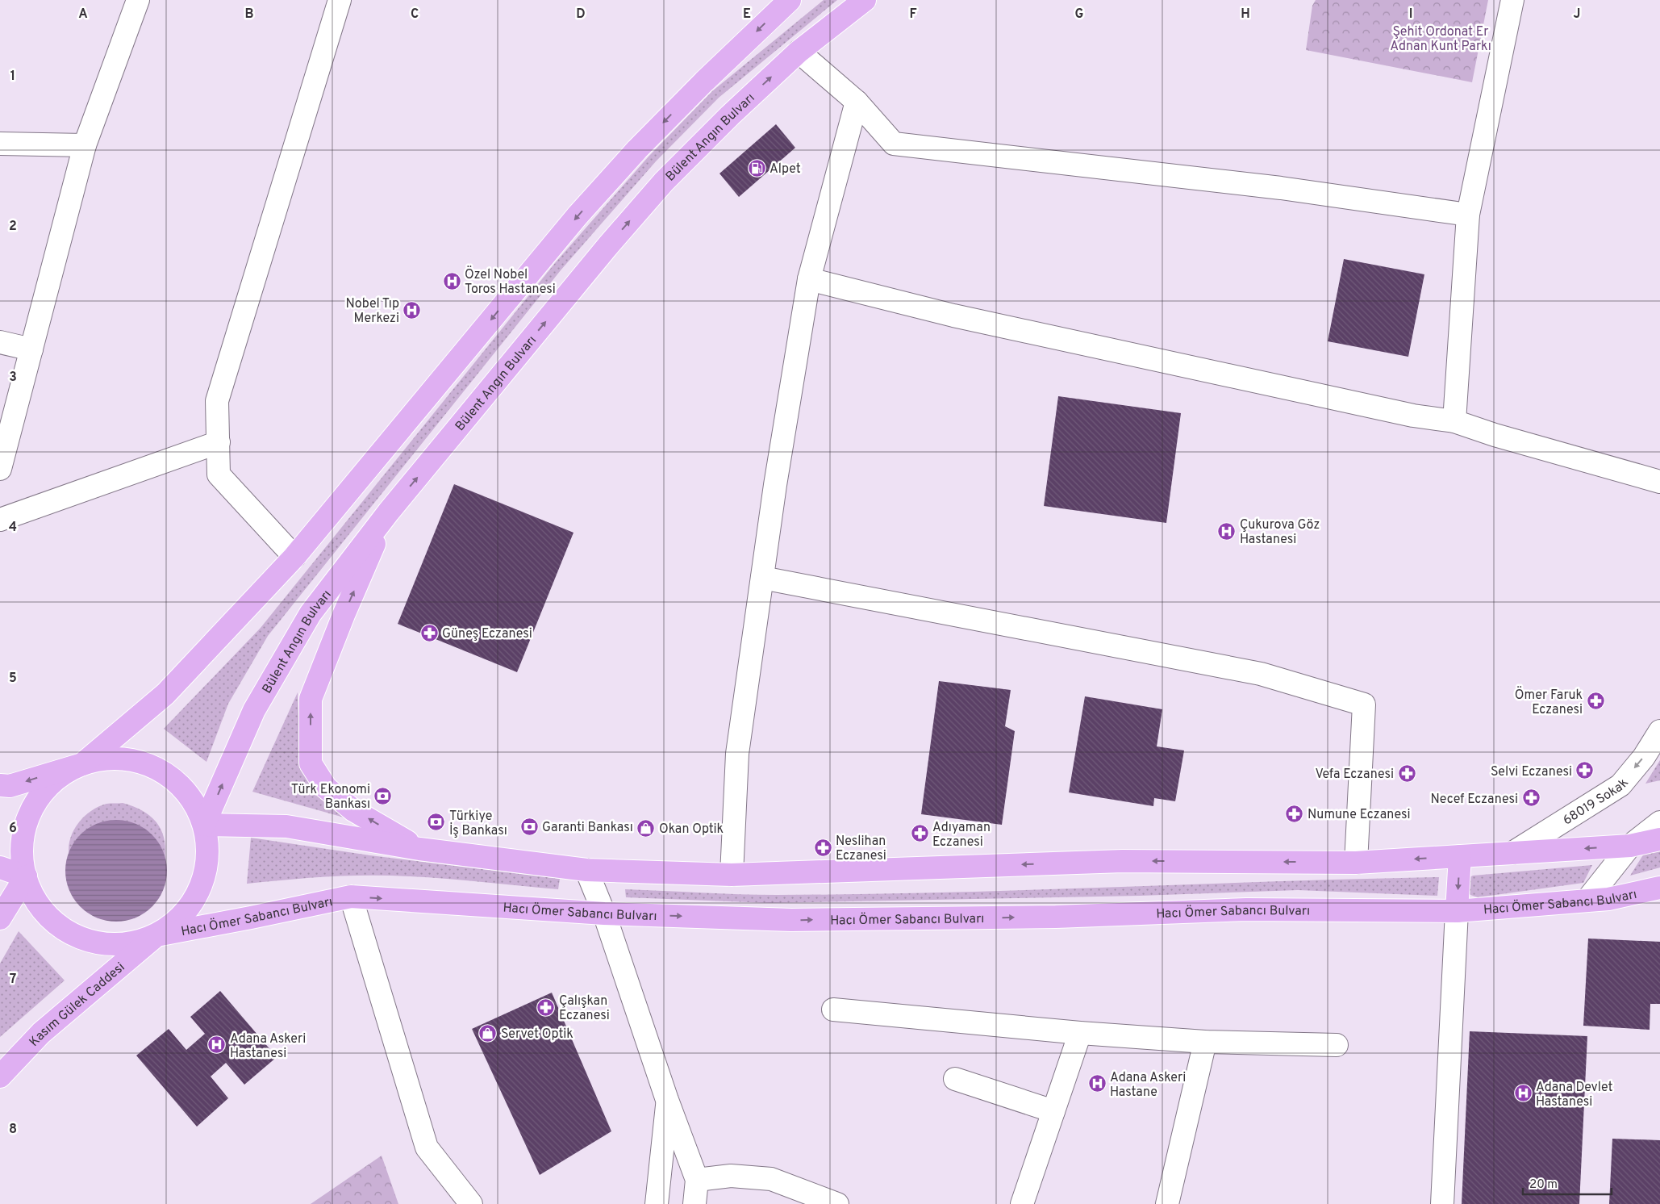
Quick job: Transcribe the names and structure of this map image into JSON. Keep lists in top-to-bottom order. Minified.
{"streets":{"main road":["Bülent Angın Bulvarı","Hacı Ömer Sabancı Bulvarı","Kasım Gülek Caddesi"],"street":["68019 Sokak"]},"crossings":[["Bülent Angın Bulvarı","Kasım Gülek Caddesi"],["Hacı Ömer Sabancı Bulvarı","Kasım Gülek Caddesi"]],"parks":["Şehit Ordonat Er Adnan Kunt Parkı"],"places":{"fuel station":["Alpet"],"hospital":["Özel Nobel Toros Hastanesi","Nobel Tıp Merkezi","Çukurova Göz Hastanesi","Adana Askeri Hastanesi","Adana Askeri Hastane","Adana Devlet Hastanesi"],"pharmacy":["Güneş Eczanesi","Ömer Faruk Eczanesi","Selvi Eczanesi","Vefa Eczanesi","Necef Eczanesi","Numune Eczanesi","Adıyaman Eczanesi","Neslihan Eczanesi","Çalışkan Eczanesi"],"bank":["Türk Ekonomi Bankası","Türkiye İş Bankası","Garanti Bankası"],"shop":["Okan Optik","Servet Optik"]},"scale_bar":"20 m","grid":{"columns":["A","B","C","D","E","F","G","H","I","J"],"rows":["1","2","3","4","5","6","7","8"]}}
